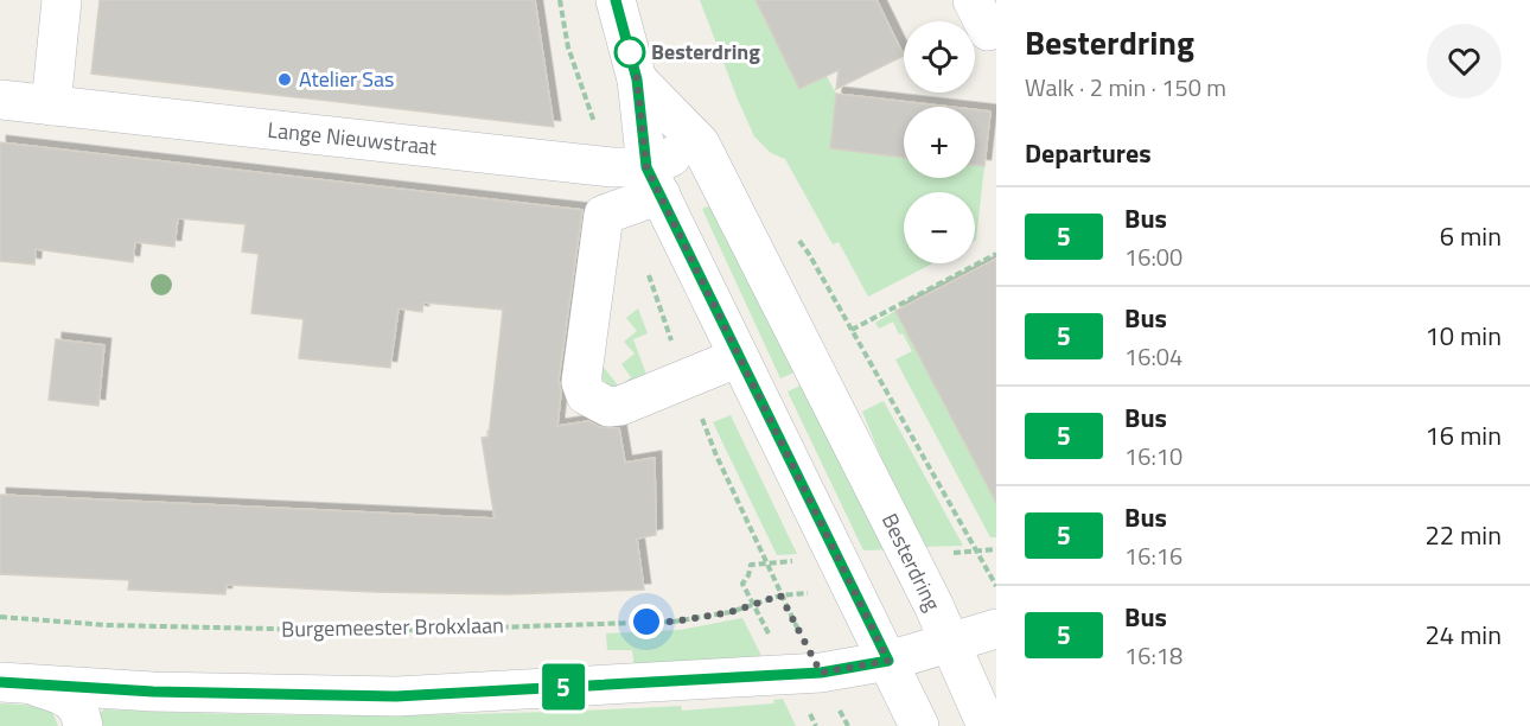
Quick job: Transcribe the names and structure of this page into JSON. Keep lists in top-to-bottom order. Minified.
{"streets":{"street":["Lange Nieuwstraat","Besterdring"],"path":["Burgemeester Brokxlaan"]},"crossings":[["Lange Nieuwstraat","Besterdring"]],"places":["Besterdring","Atelier Sas"],"lines":["bus line 5"],"page":{"on_map":"5","heading":[["Besterdring","Walk · 2 min · 150 m"],"Departures"],"map_buttons":["+","−"],"list":[{"mark":"5","name":"Bus","note":"16:00","value":"6 min"},{"mark":"5","name":"Bus","note":"16:04","value":"10 min"},{"mark":"5","name":"Bus","note":"16:10","value":"16 min"},{"mark":"5","name":"Bus","note":"16:16","value":"22 min"},{"mark":"5","name":"Bus","note":"16:18","value":"24 min"}]}}
